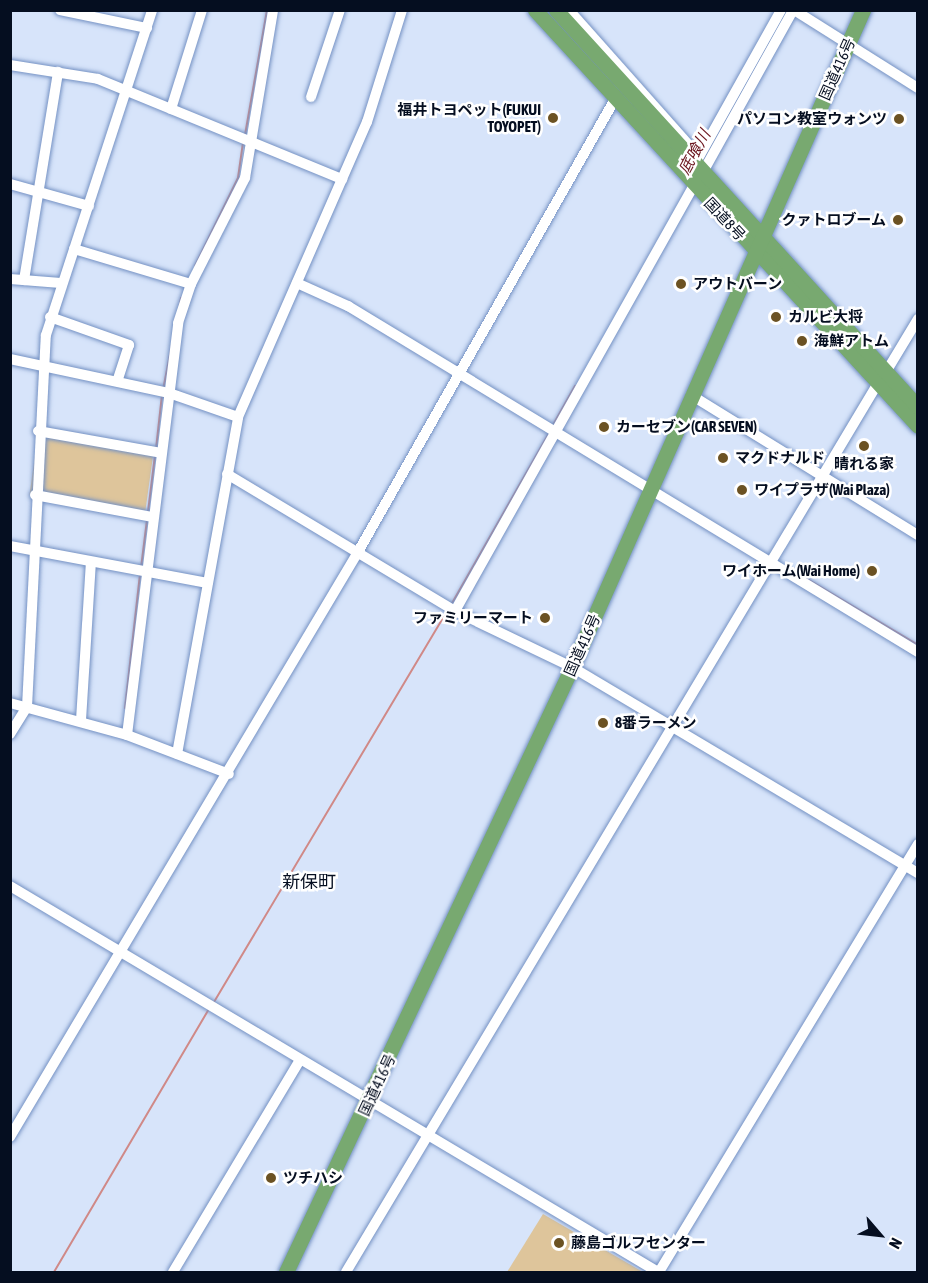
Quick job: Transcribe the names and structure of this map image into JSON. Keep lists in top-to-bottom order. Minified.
{"streets":{"highway":["国道416号","国道8号"]},"crossings":[["国道416号","国道8号"]],"districts":["新保町"],"water":["底喰川"],"places":["福井トヨペット(FUKUI TOYOPET)","パソコン教室ウォンツ","クァトロブーム","アウトバーン","カルビ大将","海鮮アトム","カーセブン(CAR SEVEN)","晴れる家","マクドナルド","ワイプラザ(Wai Plaza)","ワイホーム(Wai Home)","ファミリーマート","8番ラーメン","ツチハシ","藤島ゴルフセンター"],"north":"bottom right"}
